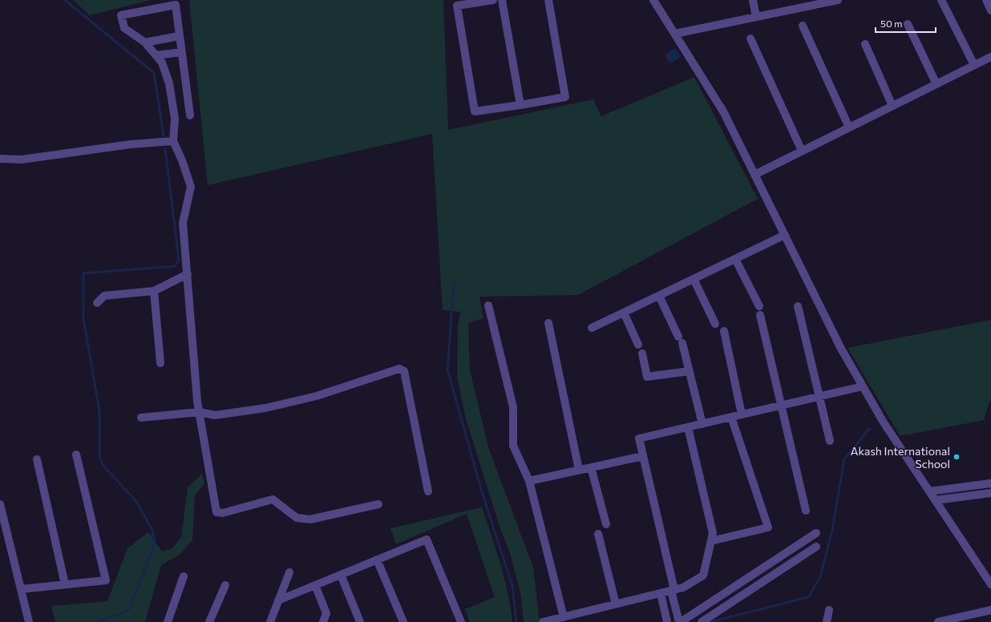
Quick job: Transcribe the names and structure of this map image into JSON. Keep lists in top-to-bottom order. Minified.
{"places":["Akash International School"],"scale_bar":"50 m"}
